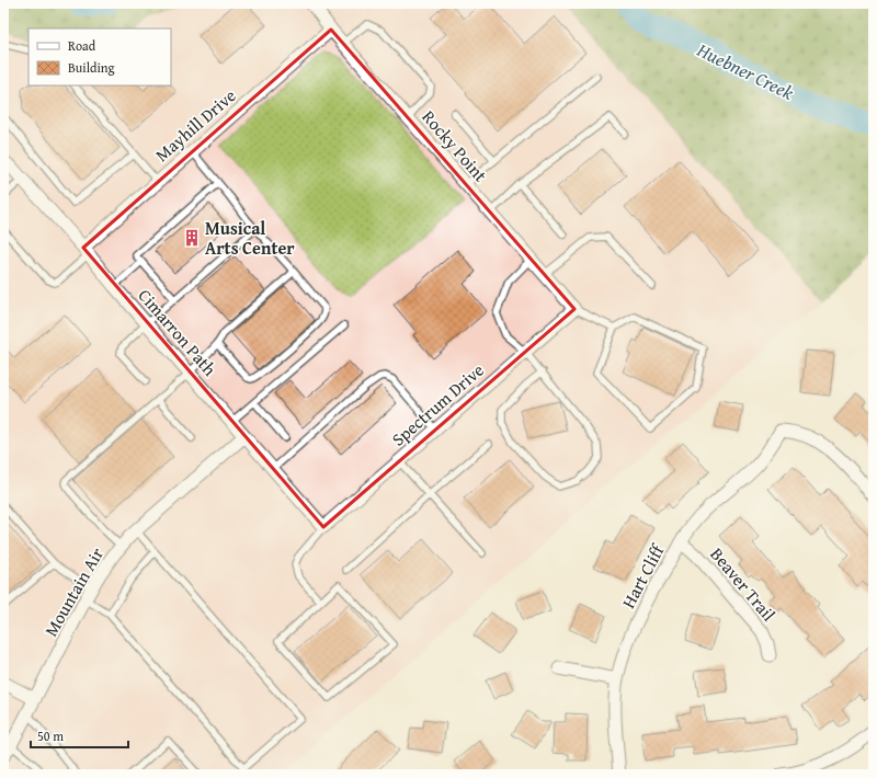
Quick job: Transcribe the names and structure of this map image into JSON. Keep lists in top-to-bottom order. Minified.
{"streets":{"street":["Mayhill Drive","Rocky Point","Cimarron Path","Spectrum Drive","Hart Cliff","Beaver Trail","Mountain Air"]},"crossings":[["Mayhill Drive","Rocky Point"],["Mayhill Drive","Cimarron Path"],["Rocky Point","Spectrum Drive"],["Cimarron Path","Spectrum Drive"],["Cimarron Path","Mountain Air"],["Hart Cliff","Beaver Trail"]],"water":["Huebner Creek"],"places":{"building":["Musical Arts Center"]},"legend":["Road","Building"],"scale_bar":"50 m"}
